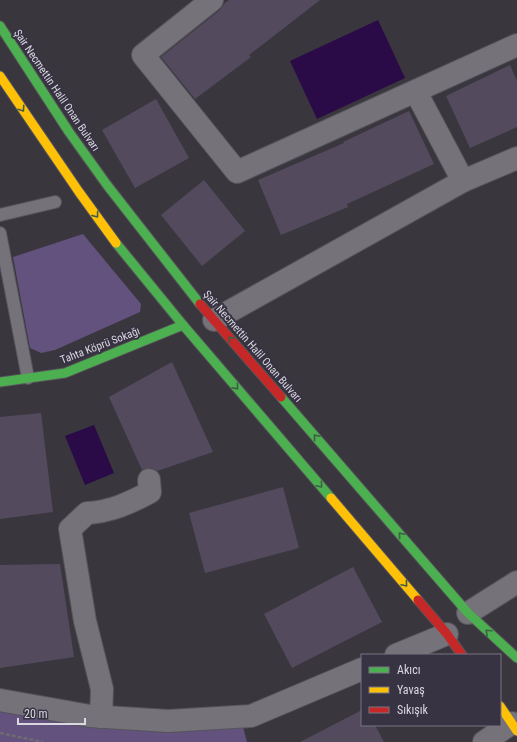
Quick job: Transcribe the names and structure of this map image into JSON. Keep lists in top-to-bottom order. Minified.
{"streets":{"main road":["Şair Necmettin Halil Onan Bulvarı","Tahta Köprü Sokağı"]},"legend":["Akıcı","Yavaş","Sıkışık"],"scale_bar":"20 m"}
